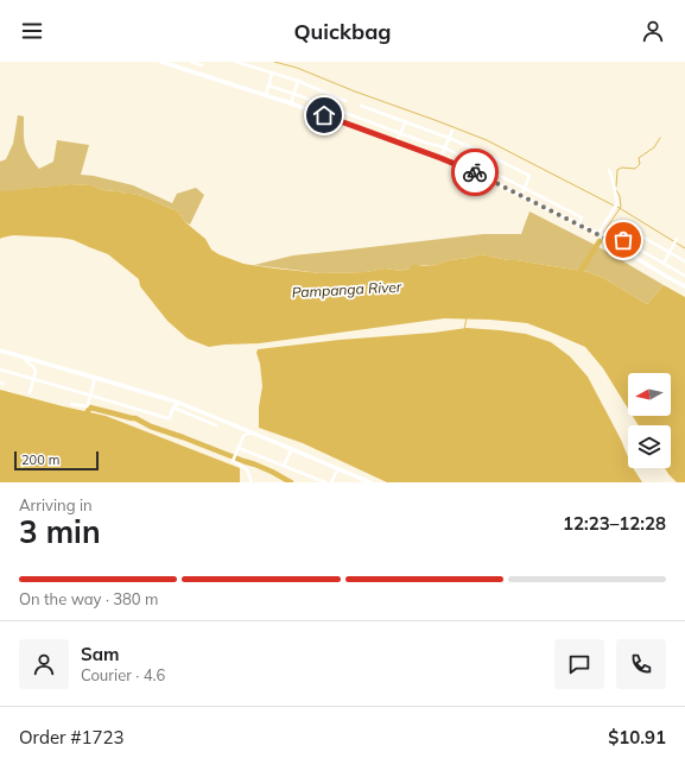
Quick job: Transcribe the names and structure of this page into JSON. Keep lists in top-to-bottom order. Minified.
{"water":["Pampanga River"],"scale_bar":"200 m","north":"left","page":{"header":"Quickbag","scale":"200 m","heading":["3 min","Arriving in","12:23–12:28"],"panel":["Sam","Courier · 4.6","Order #1723","$10.91"],"bar":"On the way · 380 m"}}
